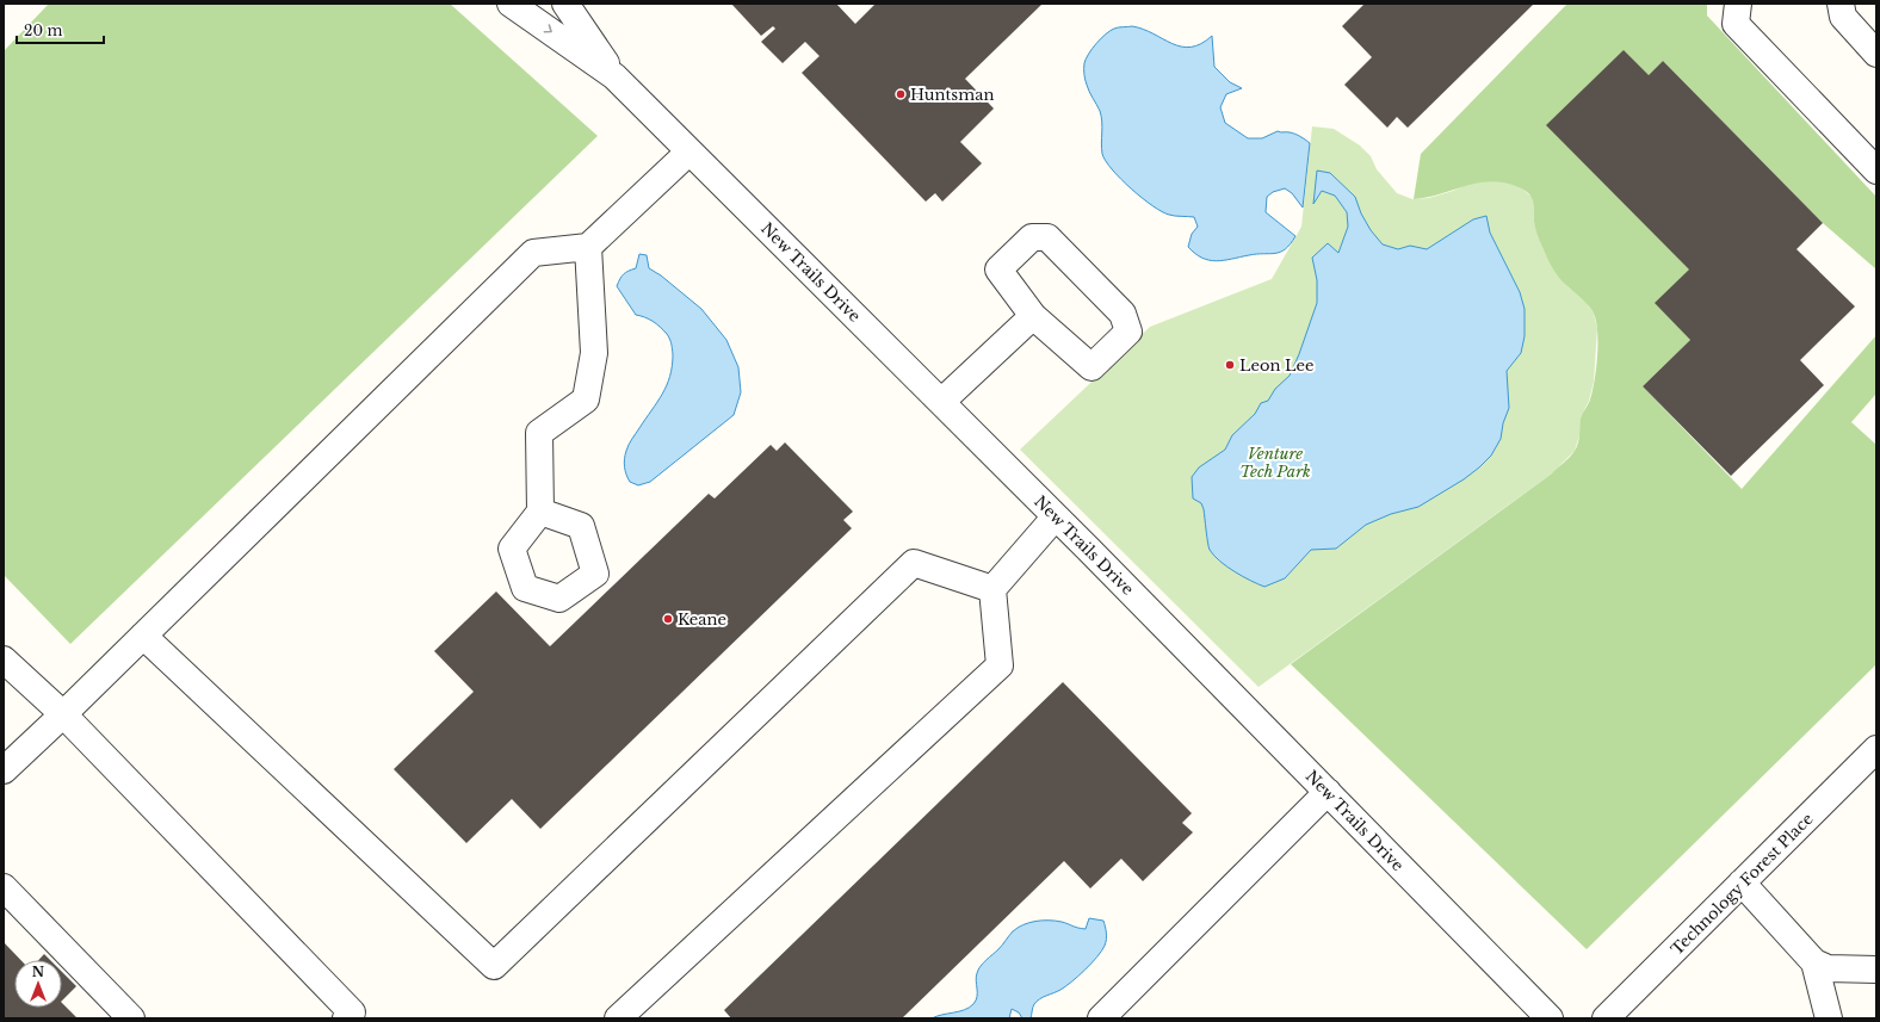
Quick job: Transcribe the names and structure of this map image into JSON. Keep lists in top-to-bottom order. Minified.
{"streets":{"street":["New Trails Drive","Technology Forest Place"]},"parks":["Venture Tech Park"],"places":["Huntsman","Leon Lee","Keane"],"scale_bar":"20 m","north":"top"}
